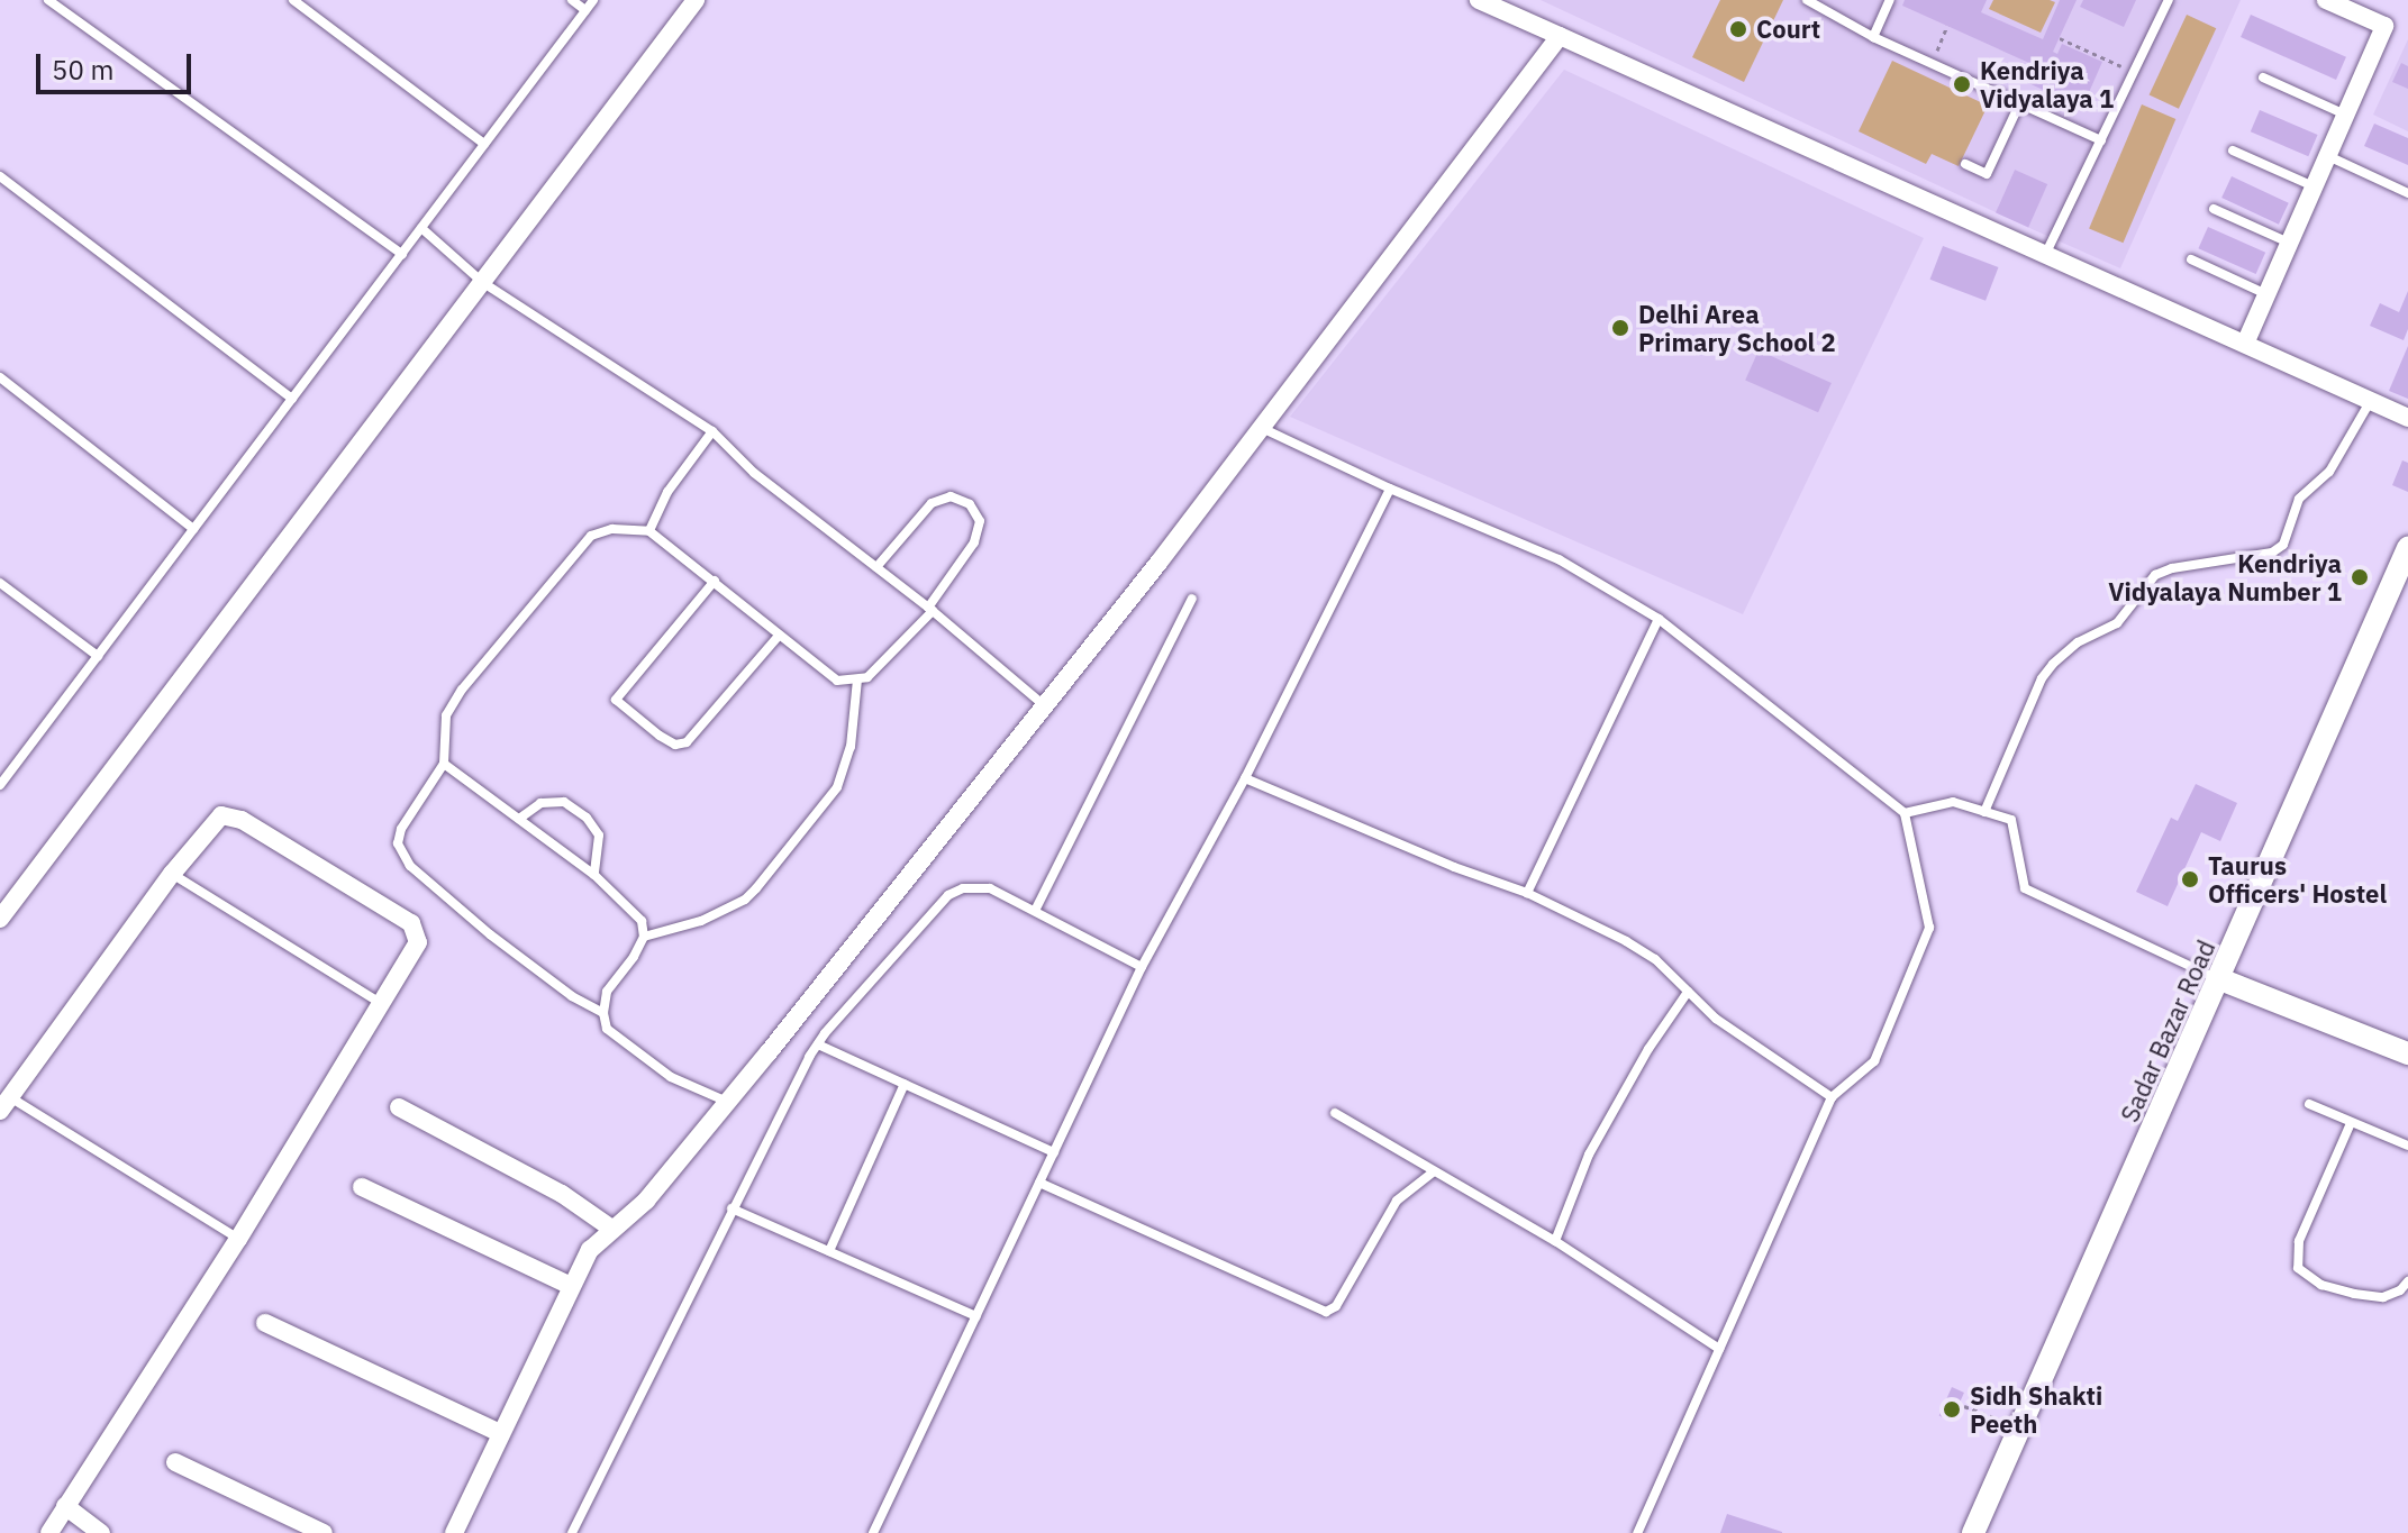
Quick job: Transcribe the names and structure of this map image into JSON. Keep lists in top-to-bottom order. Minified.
{"streets":{"street":["Sadar Bazar Road"]},"places":["Court","Kendriya Vidyalaya 1","Delhi Area Primary School 2","Kendriya Vidyalaya Number 1","Taurus Officers' Hostel","Sidh Shakti Peeth"],"scale_bar":"50 m"}
